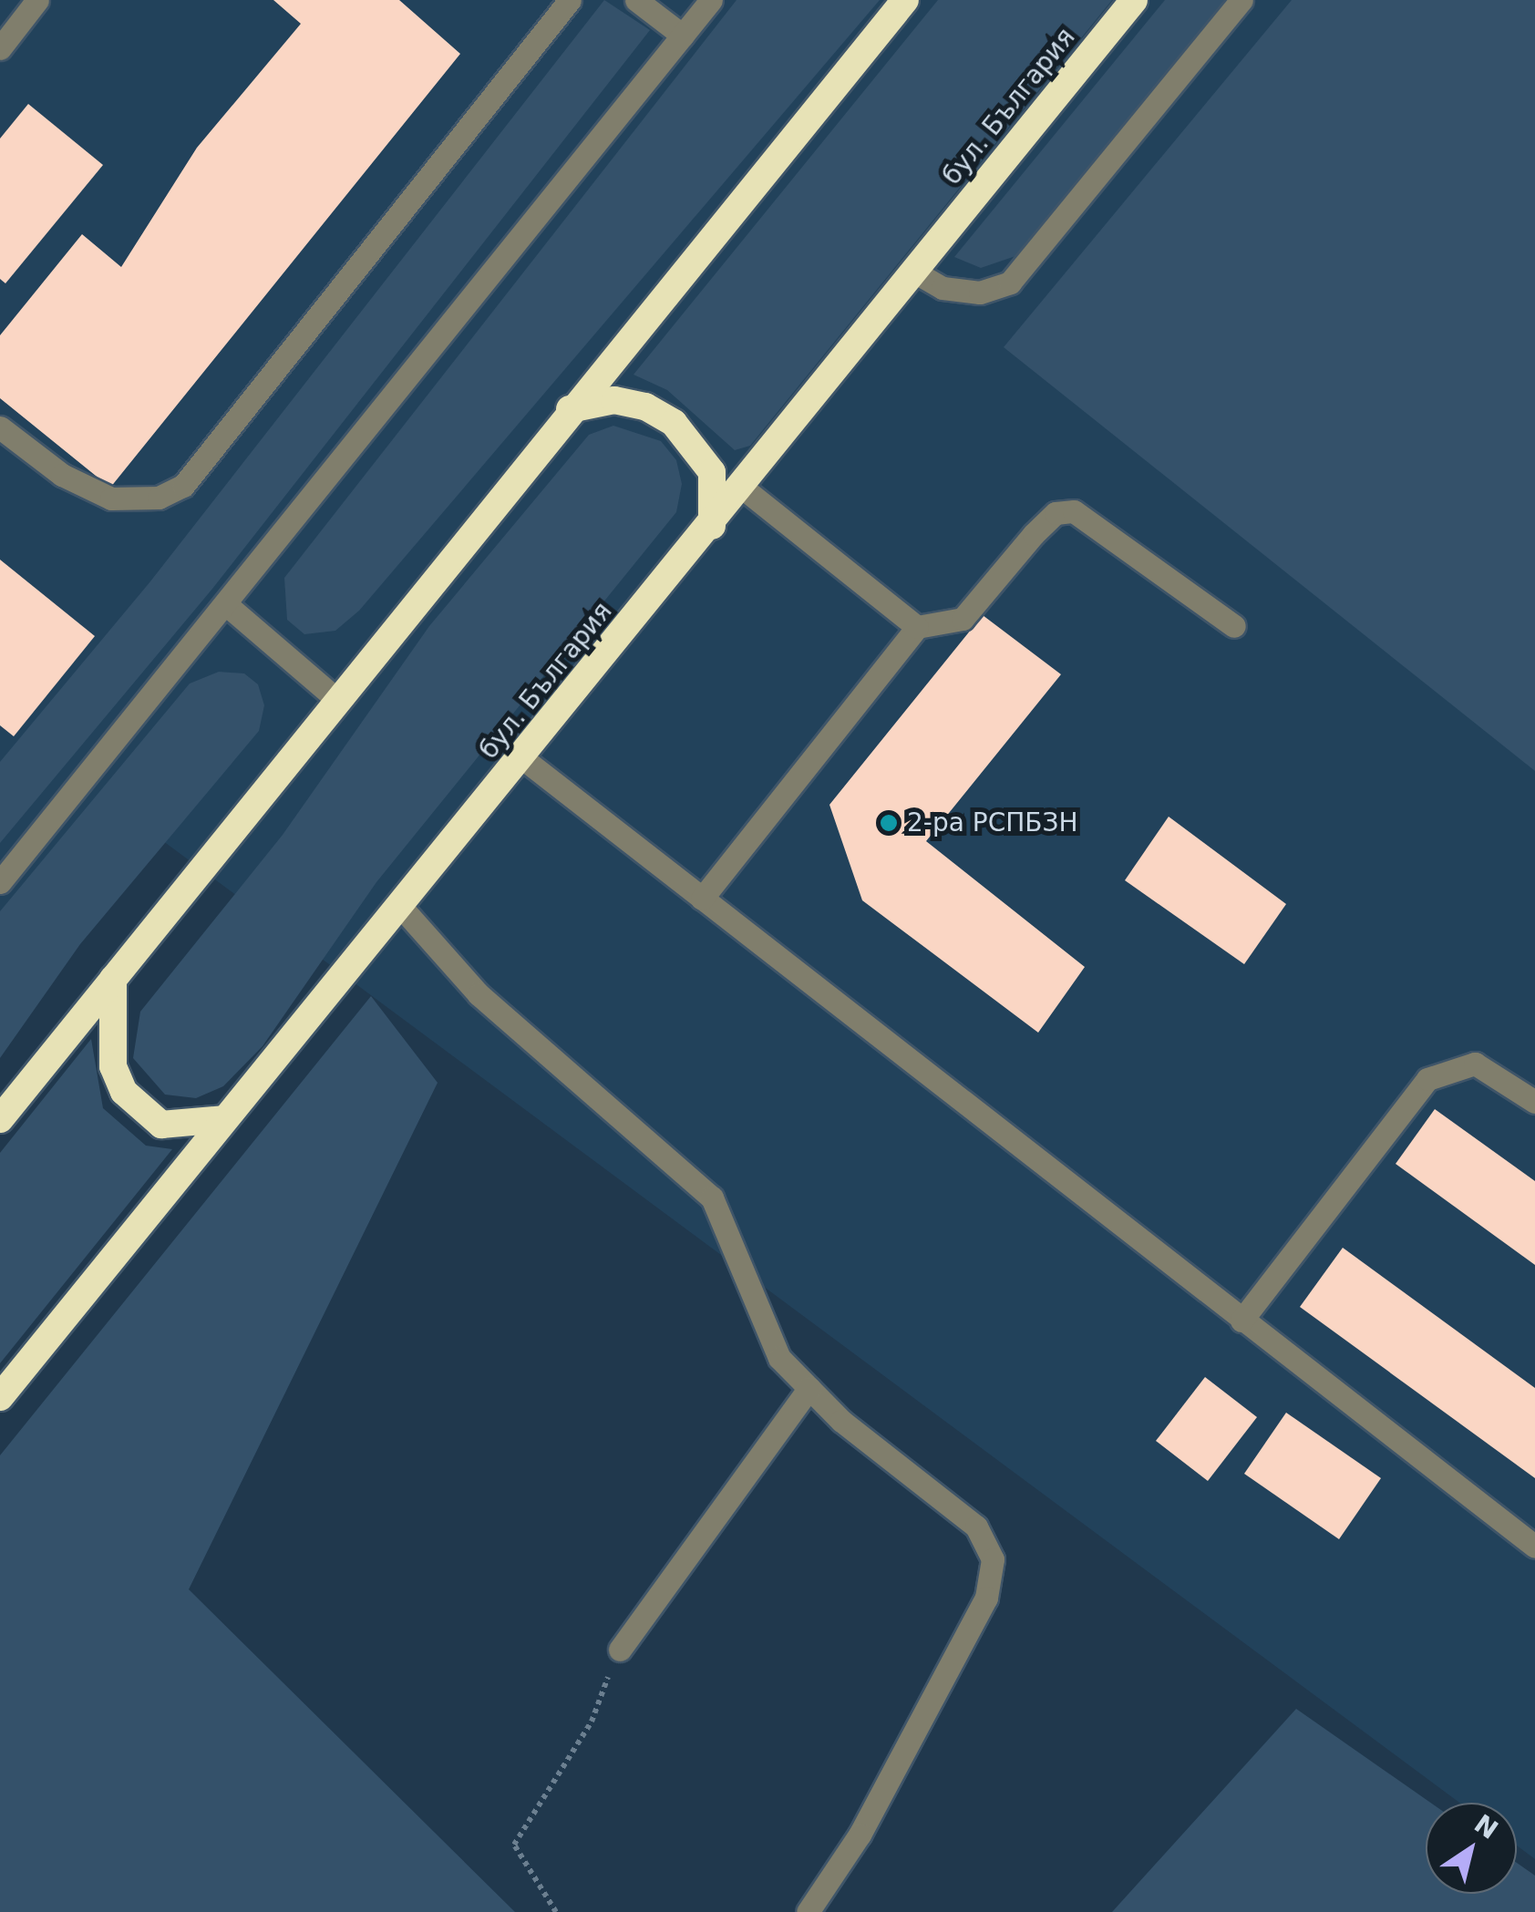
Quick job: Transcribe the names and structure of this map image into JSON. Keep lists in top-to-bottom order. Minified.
{"streets":{"highway":["бул. България"]},"places":["2-ра РСПБЗН"],"north":"top right"}
